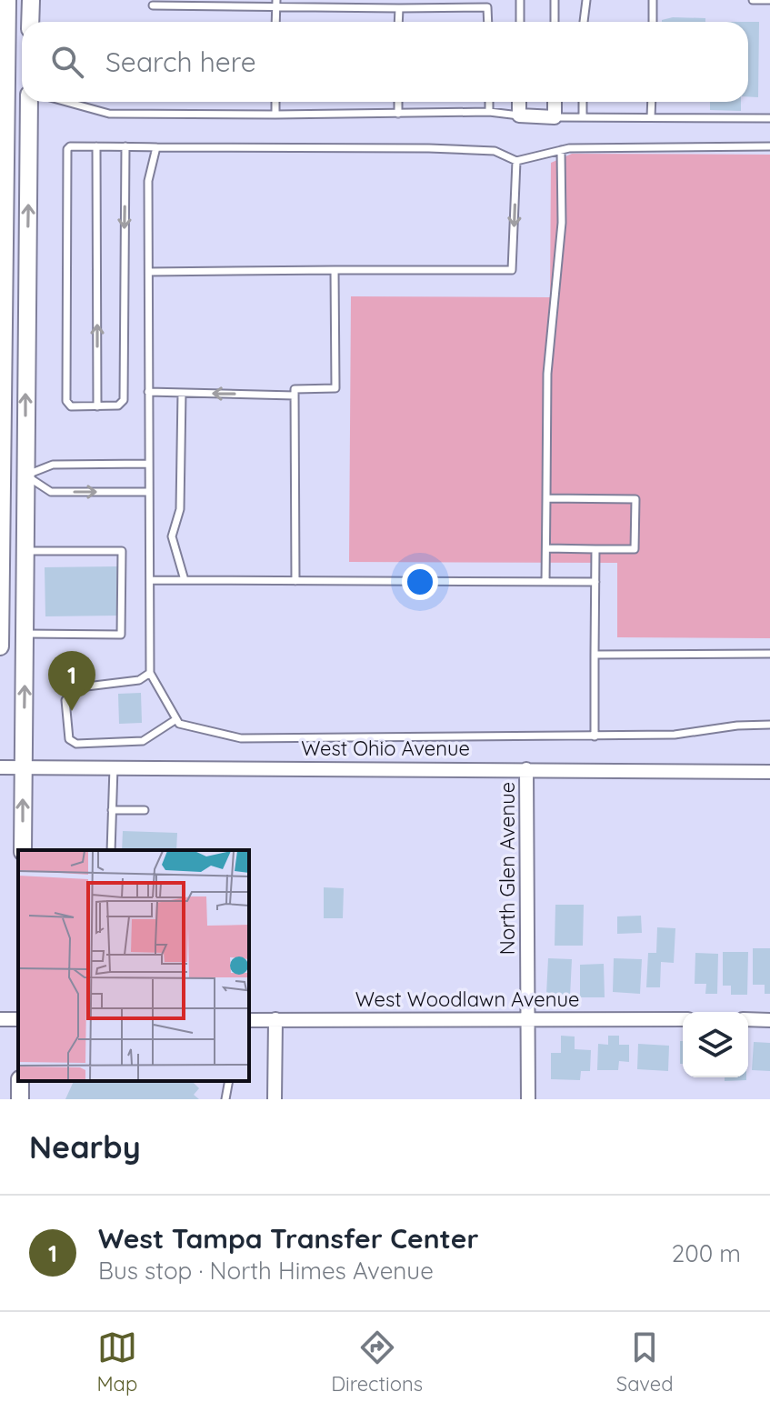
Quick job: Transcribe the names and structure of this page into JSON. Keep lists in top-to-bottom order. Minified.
{"streets":{"street":["West Ohio Avenue","North Glen Avenue","West Woodlawn Avenue"]},"crossings":[["West Ohio Avenue","North Glen Avenue"],["North Glen Avenue","West Woodlawn Avenue"]],"page":{"search":"Search here","pins":"1","heading":"Nearby","list":[{"mark":"1","name":"West Tampa Transfer Center","note":"Bus stop · North Himes Avenue","value":"200 m"}],"nav":["Map","Directions","Saved"]}}
